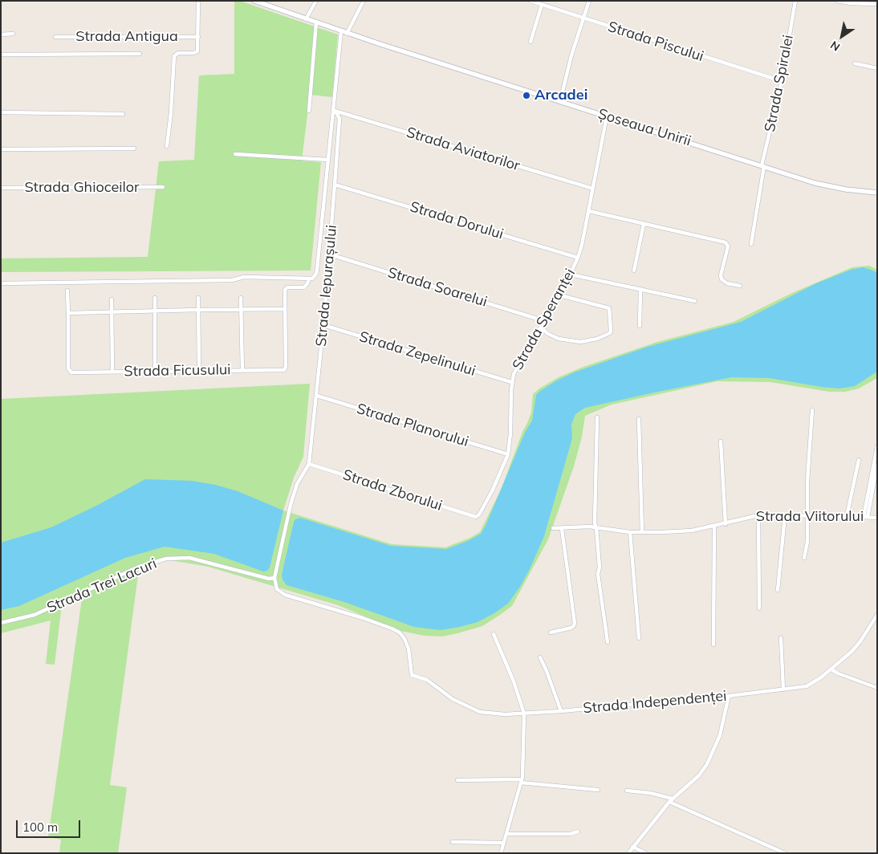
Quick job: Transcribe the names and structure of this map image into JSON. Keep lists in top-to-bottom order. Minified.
{"streets":{"main road":["Șoseaua Unirii"],"street":["Strada Antigua","Strada Piscului","Strada Spiralei","Strada Aviatorilor","Strada Ghioceilor","Strada Dorului","Strada Iepurașului","Strada Soarelui","Strada Speranței","Strada Zepelinului","Strada Ficusului","Strada Planorului","Strada Zborului","Strada Viitorului","Strada Trei Lacuri","Strada Independenței"]},"crossings":[["Strada Piscului","Strada Spiralei"],["Strada Spiralei","Șoseaua Unirii"],["Șoseaua Unirii","Strada Iepurașului"],["Șoseaua Unirii","Strada Speranței"],["Strada Aviatorilor","Strada Iepurașului"],["Strada Aviatorilor","Strada Speranței"],["Strada Dorului","Strada Iepurașului"],["Strada Dorului","Strada Speranței"],["Strada Iepurașului","Strada Soarelui"],["Strada Iepurașului","Strada Zepelinului"],["Strada Iepurașului","Strada Ficusului"],["Strada Iepurașului","Strada Planorului"],["Strada Iepurașului","Strada Zborului"],["Strada Soarelui","Strada Speranței"],["Strada Speranței","Strada Zepelinului"],["Strada Speranței","Strada Planorului"],["Strada Speranței","Strada Zborului"],["Strada Trei Lacuri","Strada Independenței"]],"places":["Arcadei"],"scale_bar":"100 m","north":"bottom left"}
